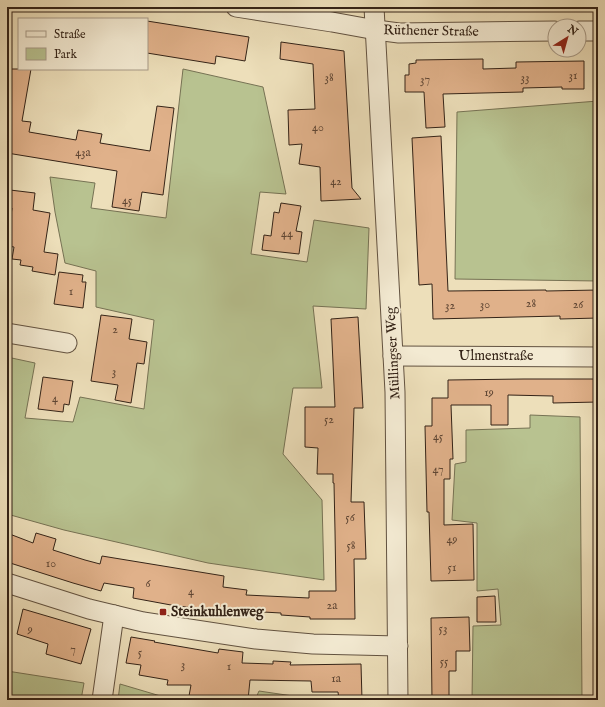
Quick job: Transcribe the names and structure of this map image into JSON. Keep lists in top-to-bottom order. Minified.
{"streets":{"street":["Rüthener Straße","Müllingser Weg","Ulmenstraße"]},"crossings":[["Rüthener Straße","Müllingser Weg"],["Müllingser Weg","Ulmenstraße"]],"places":{"transit":["Steinkuhlenweg"]},"house_numbers":["31","38","33","37","40","43a","42","45","44","1","28","30","26","32","2","3","19","4","52","45","47","56","49","58","10","51","6","4","2a","53","9","7","5","55","3","1","1a"],"legend":["Straße","Park"],"north":"top right"}
